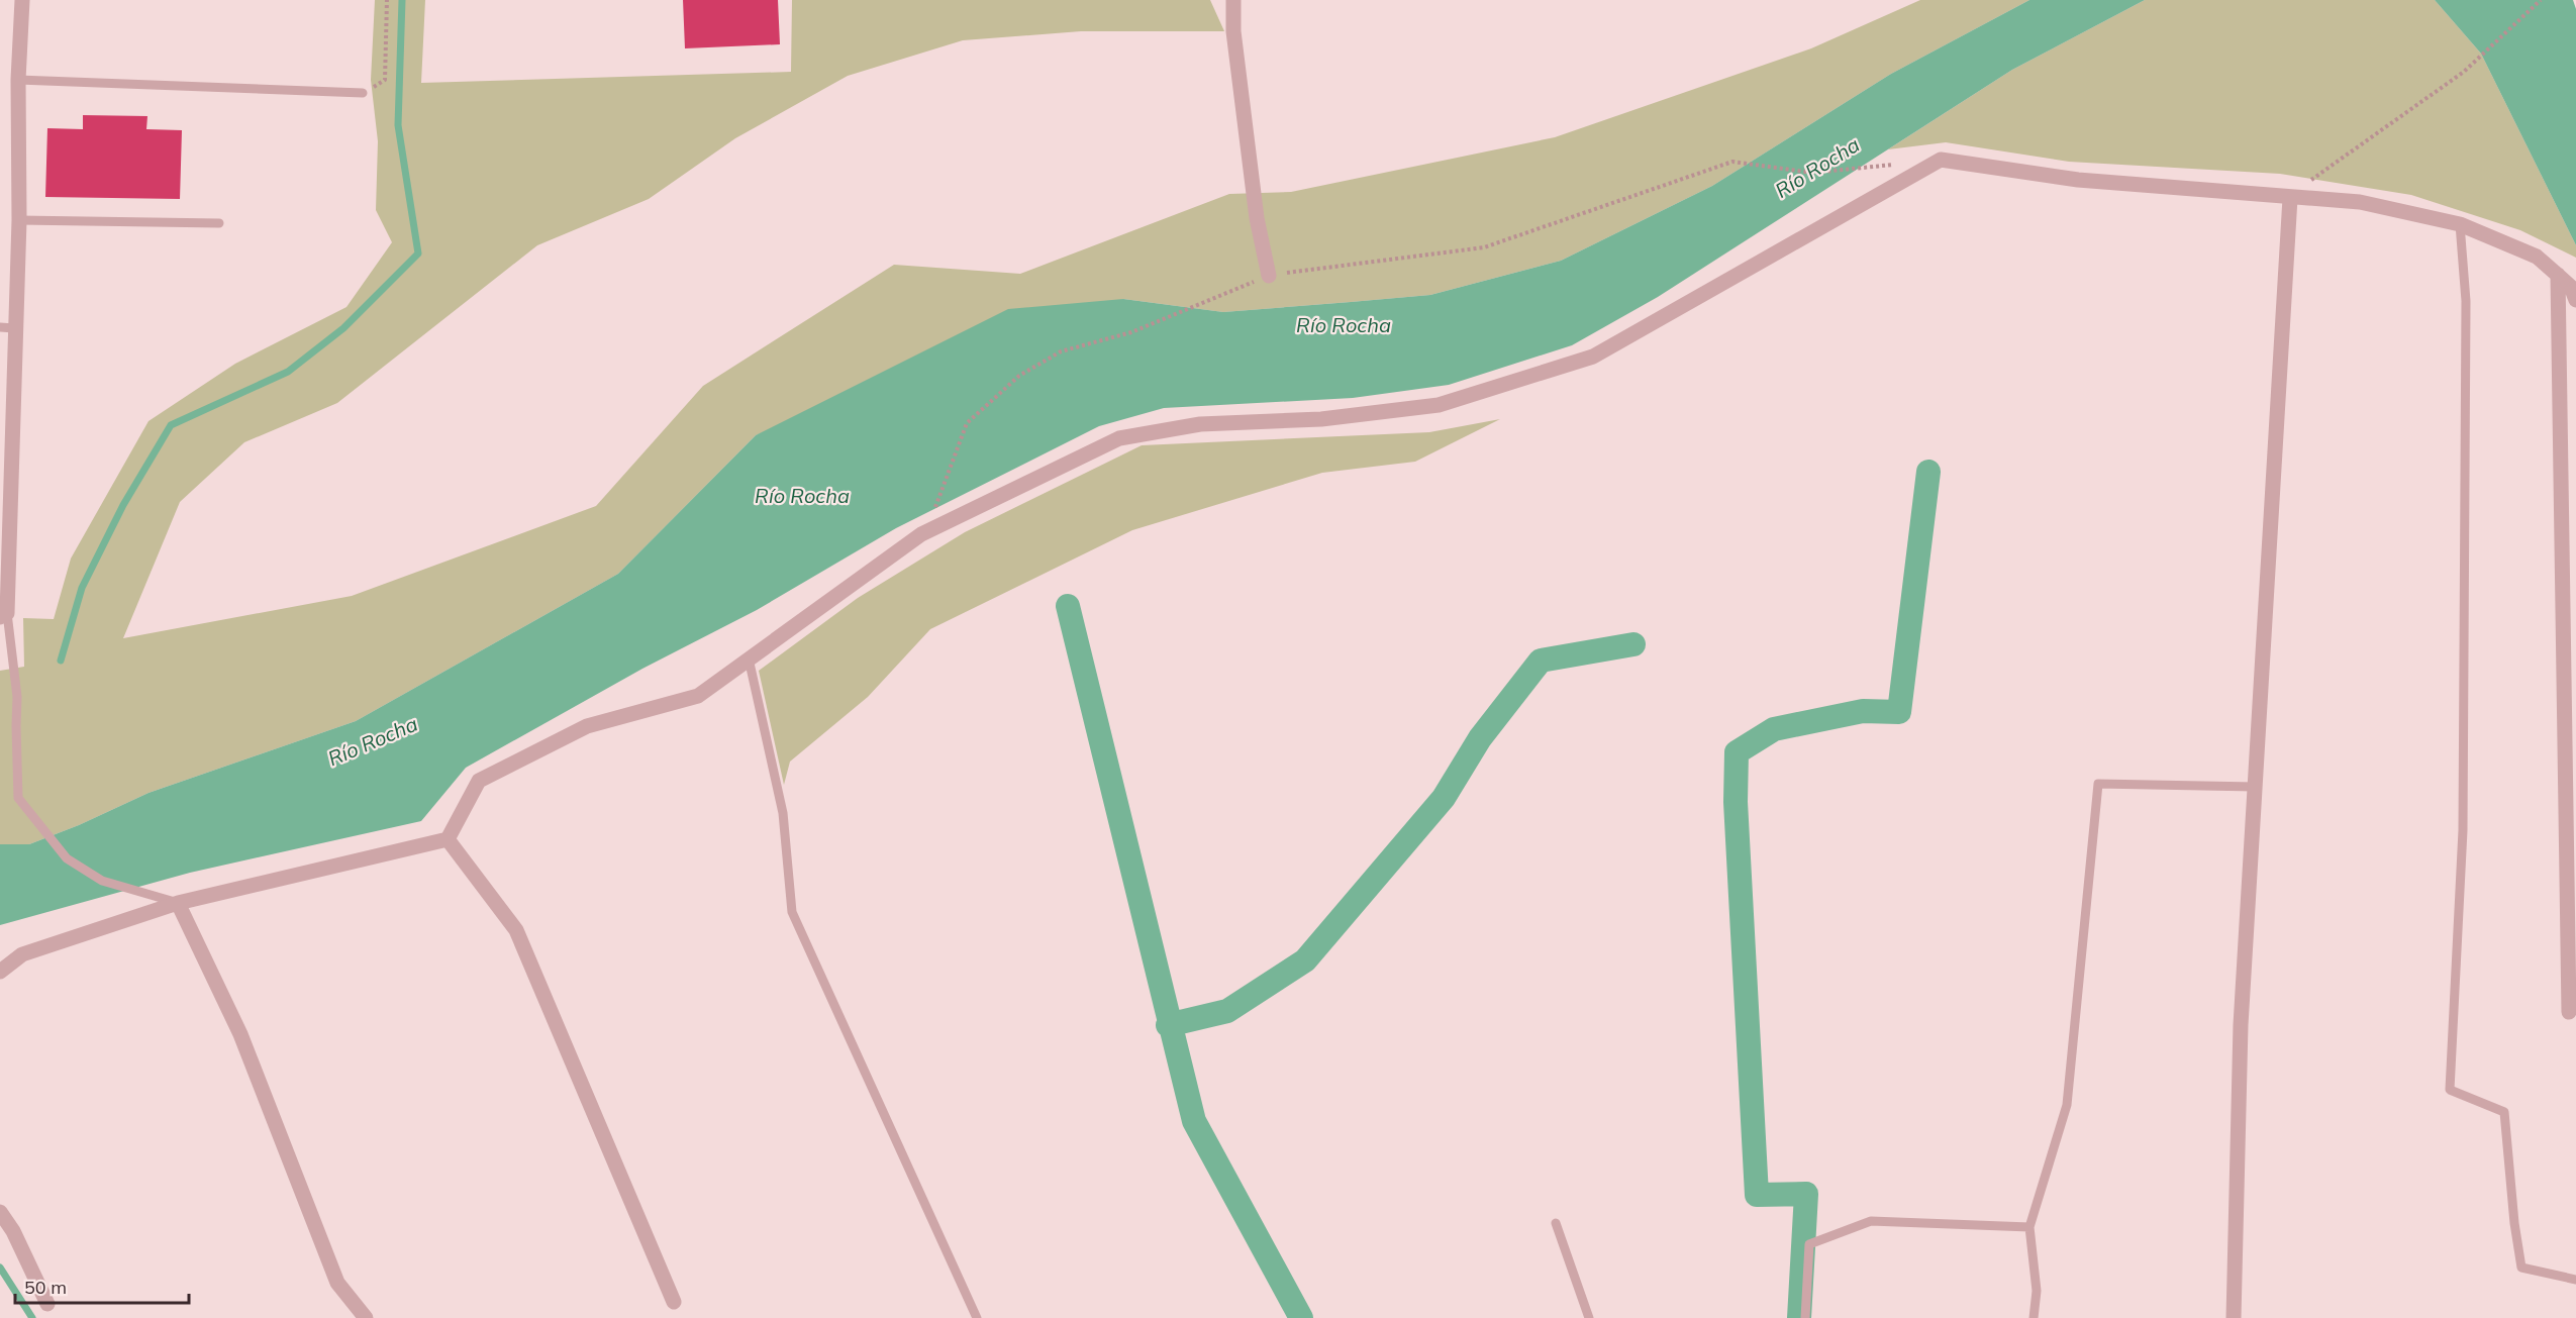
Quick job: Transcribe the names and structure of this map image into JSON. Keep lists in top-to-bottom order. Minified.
{"water":["Río Rocha"],"scale_bar":"50 m"}
